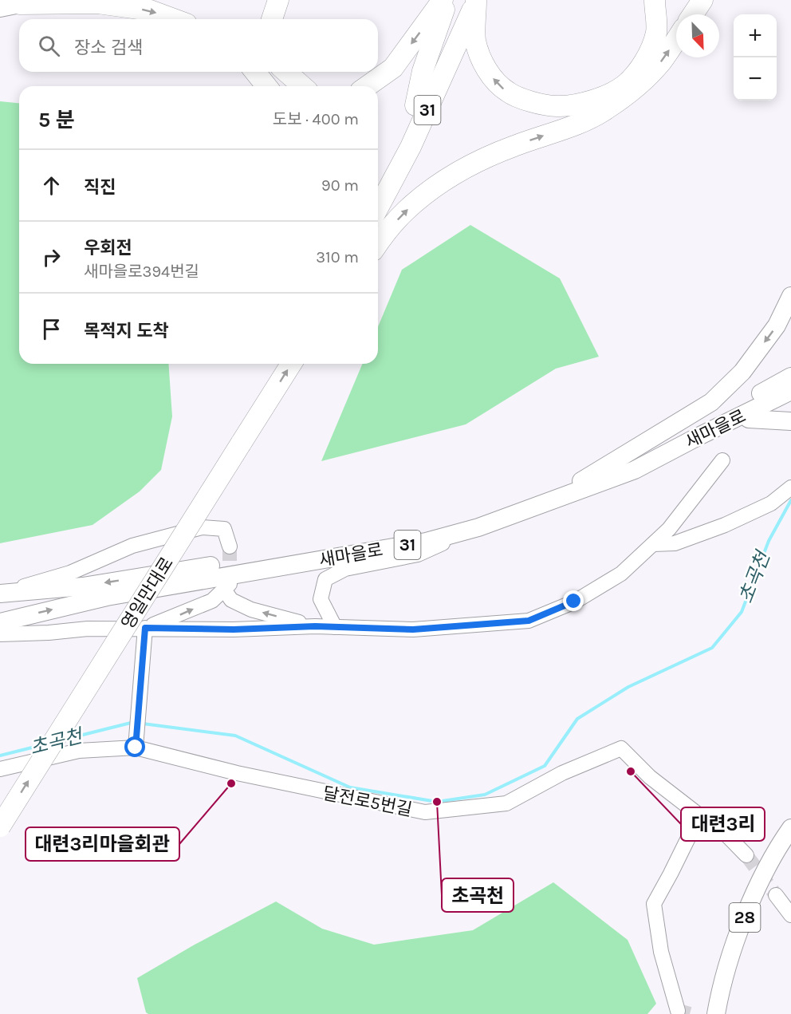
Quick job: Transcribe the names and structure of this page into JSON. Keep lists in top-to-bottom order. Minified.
{"streets":{"highway":["31","영일만대로"],"main road":["새마을로","28"],"street":["달전로5번길"]},"water":["초곡천"],"places":["대련3리","대련3리마을회관","초곡천"],"north":"bottom right","page":{"map_buttons":["+","−"],"search":"장소 검색","heading":["5 분","도보 · 400 m"],"list":[["직진","90 m"],["우회전","새마을로394번길","310 m"],"목적지 도착"]}}
